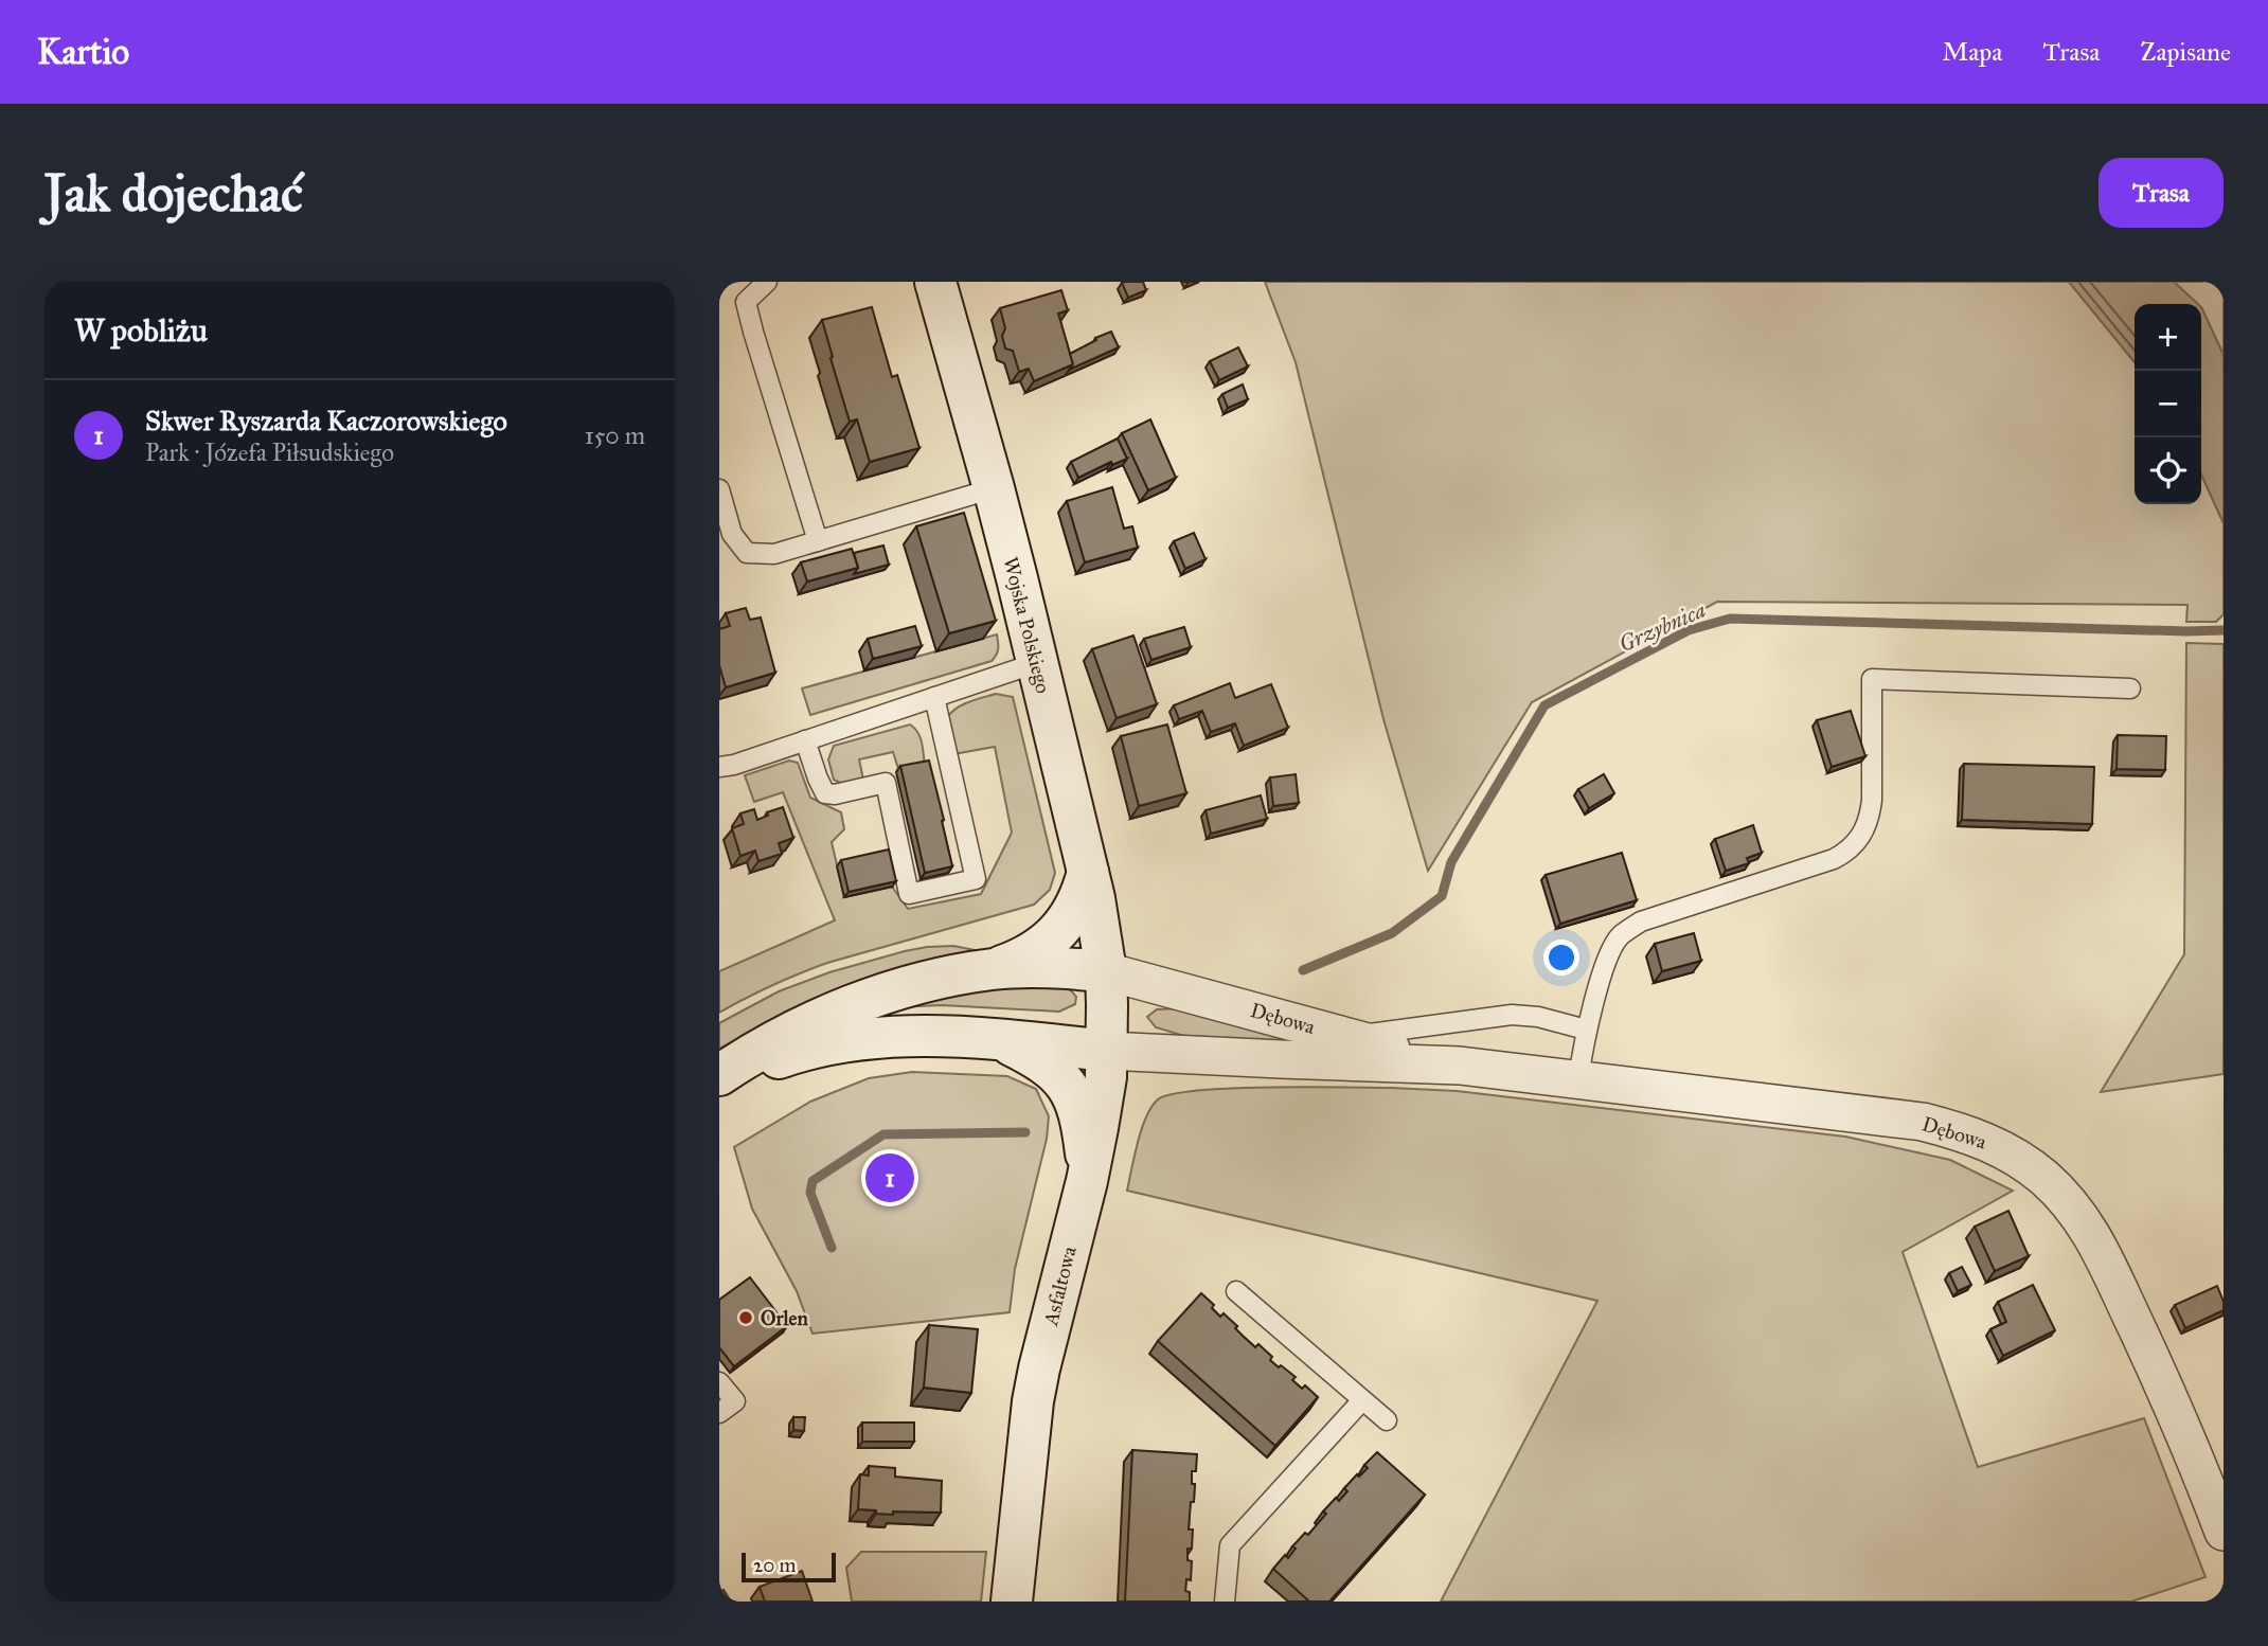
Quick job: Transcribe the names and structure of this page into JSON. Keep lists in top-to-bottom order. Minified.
{"streets":{"street":["Wojska Polskiego","Dębowa","Asfaltowa"]},"crossings":[["Wojska Polskiego","Dębowa"],["Wojska Polskiego","Asfaltowa"],["Dębowa","Asfaltowa"]],"water":["Grzybnica"],"places":["Orlen"],"scale_bar":"20 m","page":{"header":"Kartio","nav":["Mapa","Trasa","Zapisane"],"buttons":"Trasa","title":"Jak dojechać","heading":"W pobliżu","map_buttons":["+","−"],"list":[{"mark":"1","name":"Skwer Ryszarda Kaczorowskiego","note":"Park · Józefa Piłsudskiego","value":"150 m"}],"pins":"1","scale":"20 m"}}
